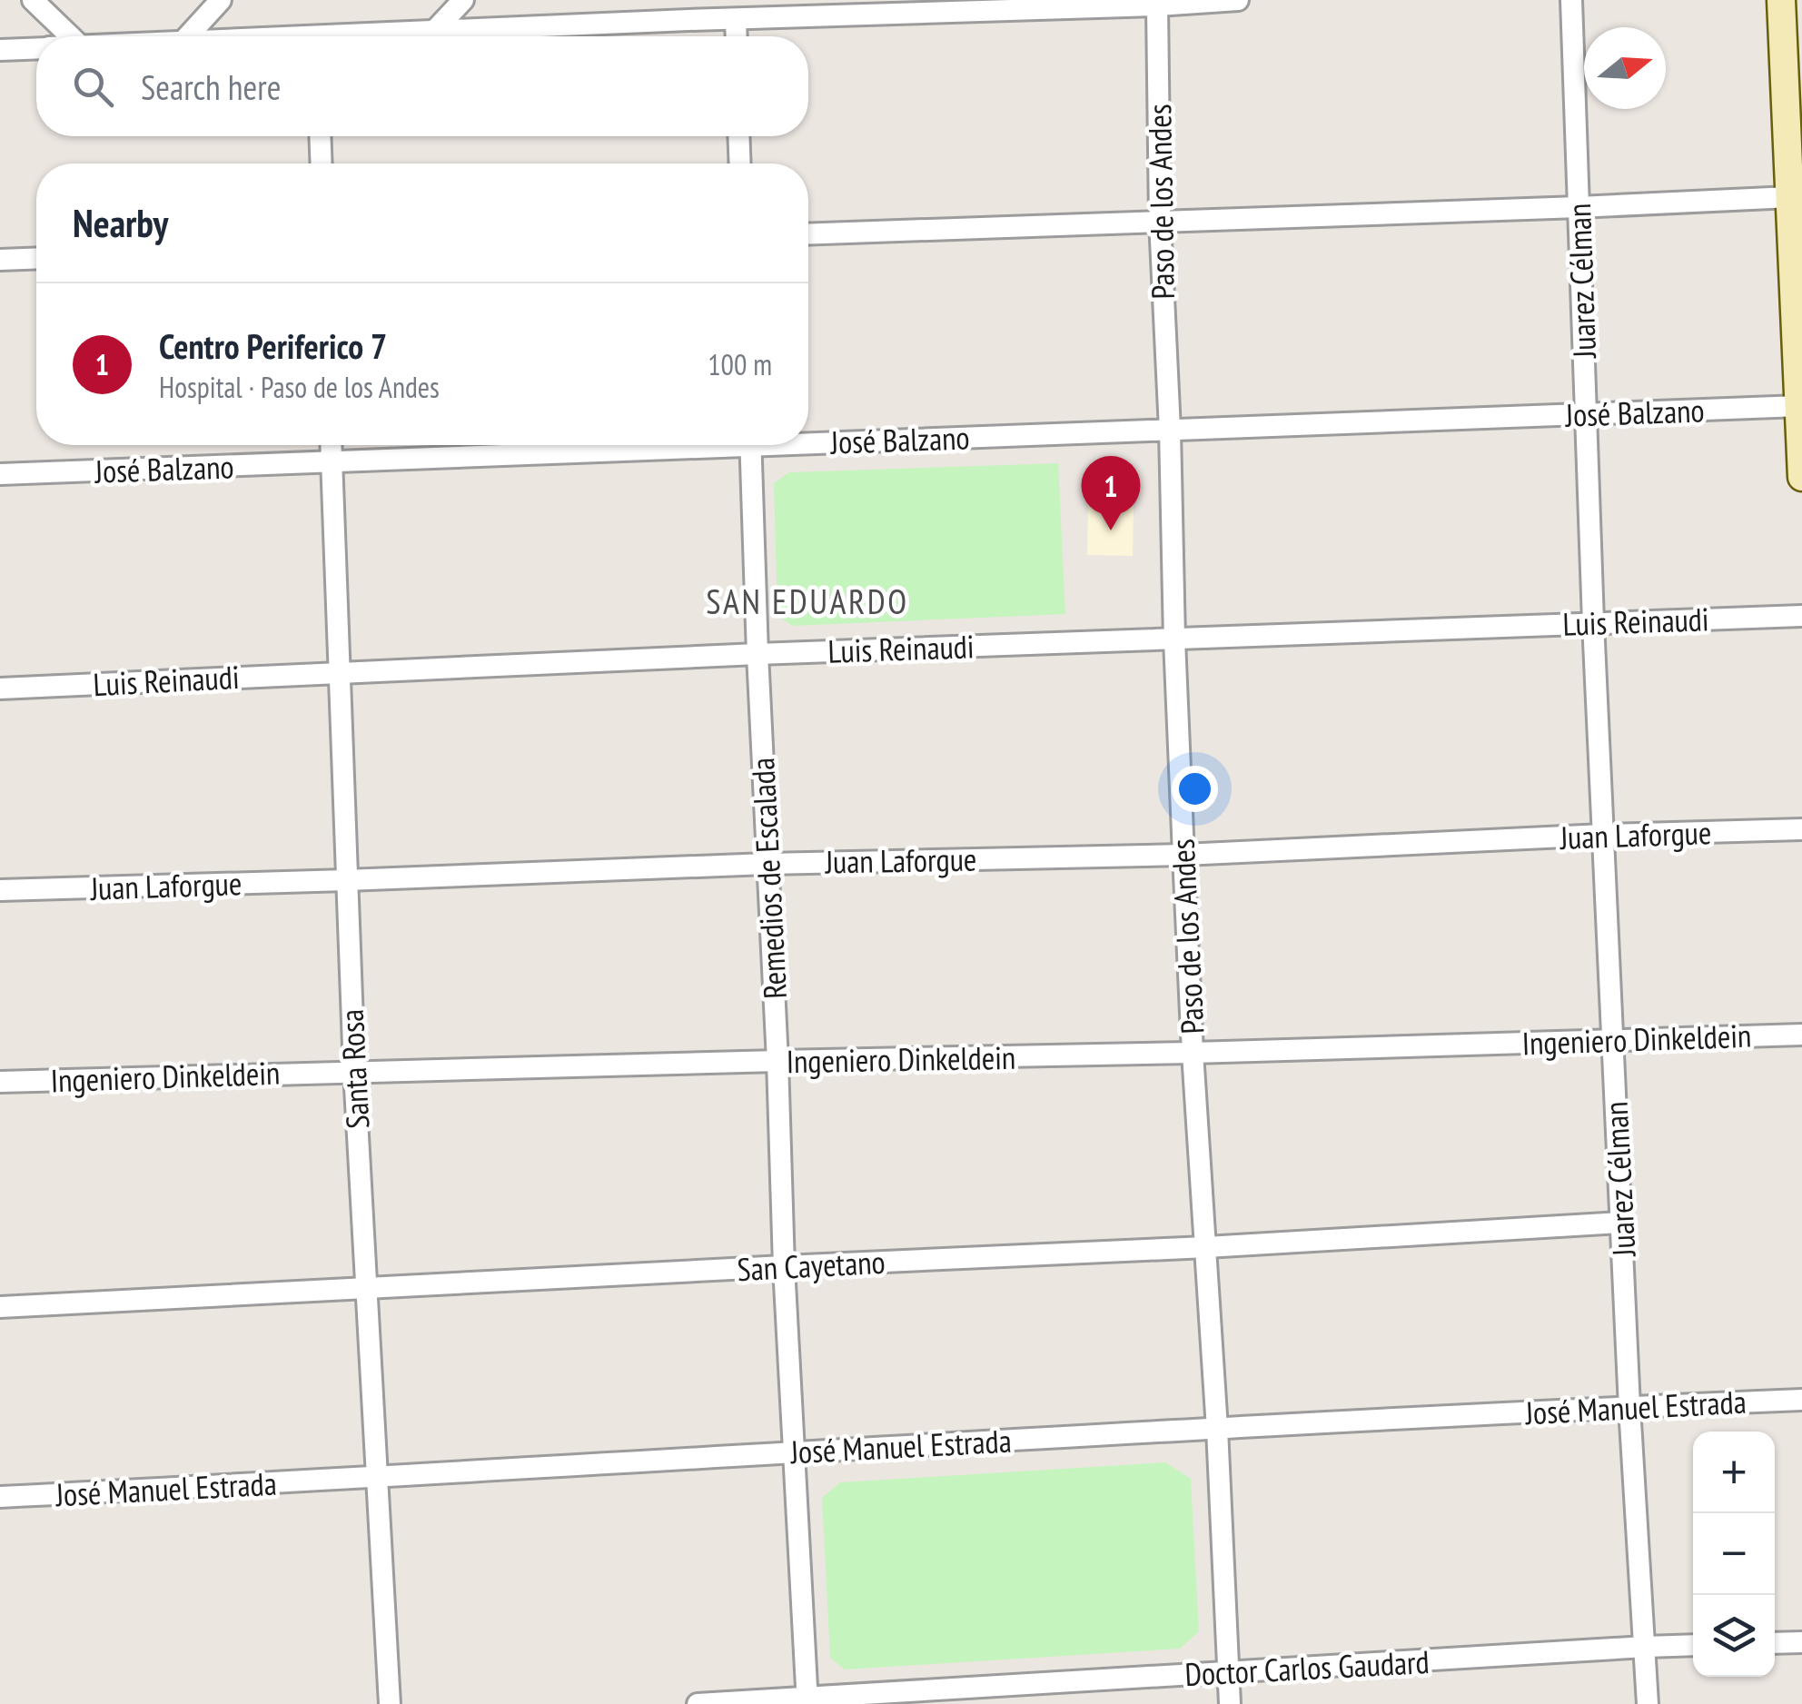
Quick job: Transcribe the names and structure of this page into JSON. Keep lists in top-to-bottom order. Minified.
{"streets":{"street":["Paso de los Andes","Juarez Célman","José Balzano","Luis Reinaudi","Juan Laforgue","Remedios de Escalada","Ingeniero Dinkeldein","Santa Rosa","San Cayetano","José Manuel Estrada","Doctor Carlos Gaudard"]},"crossings":[["Paso de los Andes","José Balzano"],["Paso de los Andes","Luis Reinaudi"],["Paso de los Andes","Juan Laforgue"],["Paso de los Andes","Ingeniero Dinkeldein"],["Paso de los Andes","San Cayetano"],["Paso de los Andes","José Manuel Estrada"],["Paso de los Andes","Doctor Carlos Gaudard"],["Juarez Célman","José Balzano"],["Juarez Célman","Luis Reinaudi"],["Juarez Célman","Juan Laforgue"],["Juarez Célman","Ingeniero Dinkeldein"],["Juarez Célman","San Cayetano"],["Juarez Célman","José Manuel Estrada"],["Juarez Célman","Doctor Carlos Gaudard"],["José Balzano","Santa Rosa"],["Luis Reinaudi","Remedios de Escalada"],["Luis Reinaudi","Santa Rosa"],["Juan Laforgue","Remedios de Escalada"],["Juan Laforgue","Santa Rosa"],["Remedios de Escalada","Ingeniero Dinkeldein"],["Remedios de Escalada","San Cayetano"],["Remedios de Escalada","José Manuel Estrada"],["Remedios de Escalada","Doctor Carlos Gaudard"],["Ingeniero Dinkeldein","Santa Rosa"],["Santa Rosa","San Cayetano"],["Santa Rosa","José Manuel Estrada"]],"districts":["SAN EDUARDO"],"north":"right","page":{"search":"Search here","heading":"Nearby","list":[{"mark":"1","name":"Centro Periferico 7","note":"Hospital · Paso de los Andes","value":"100 m"}],"pins":"1","map_buttons":["+","−"]}}
